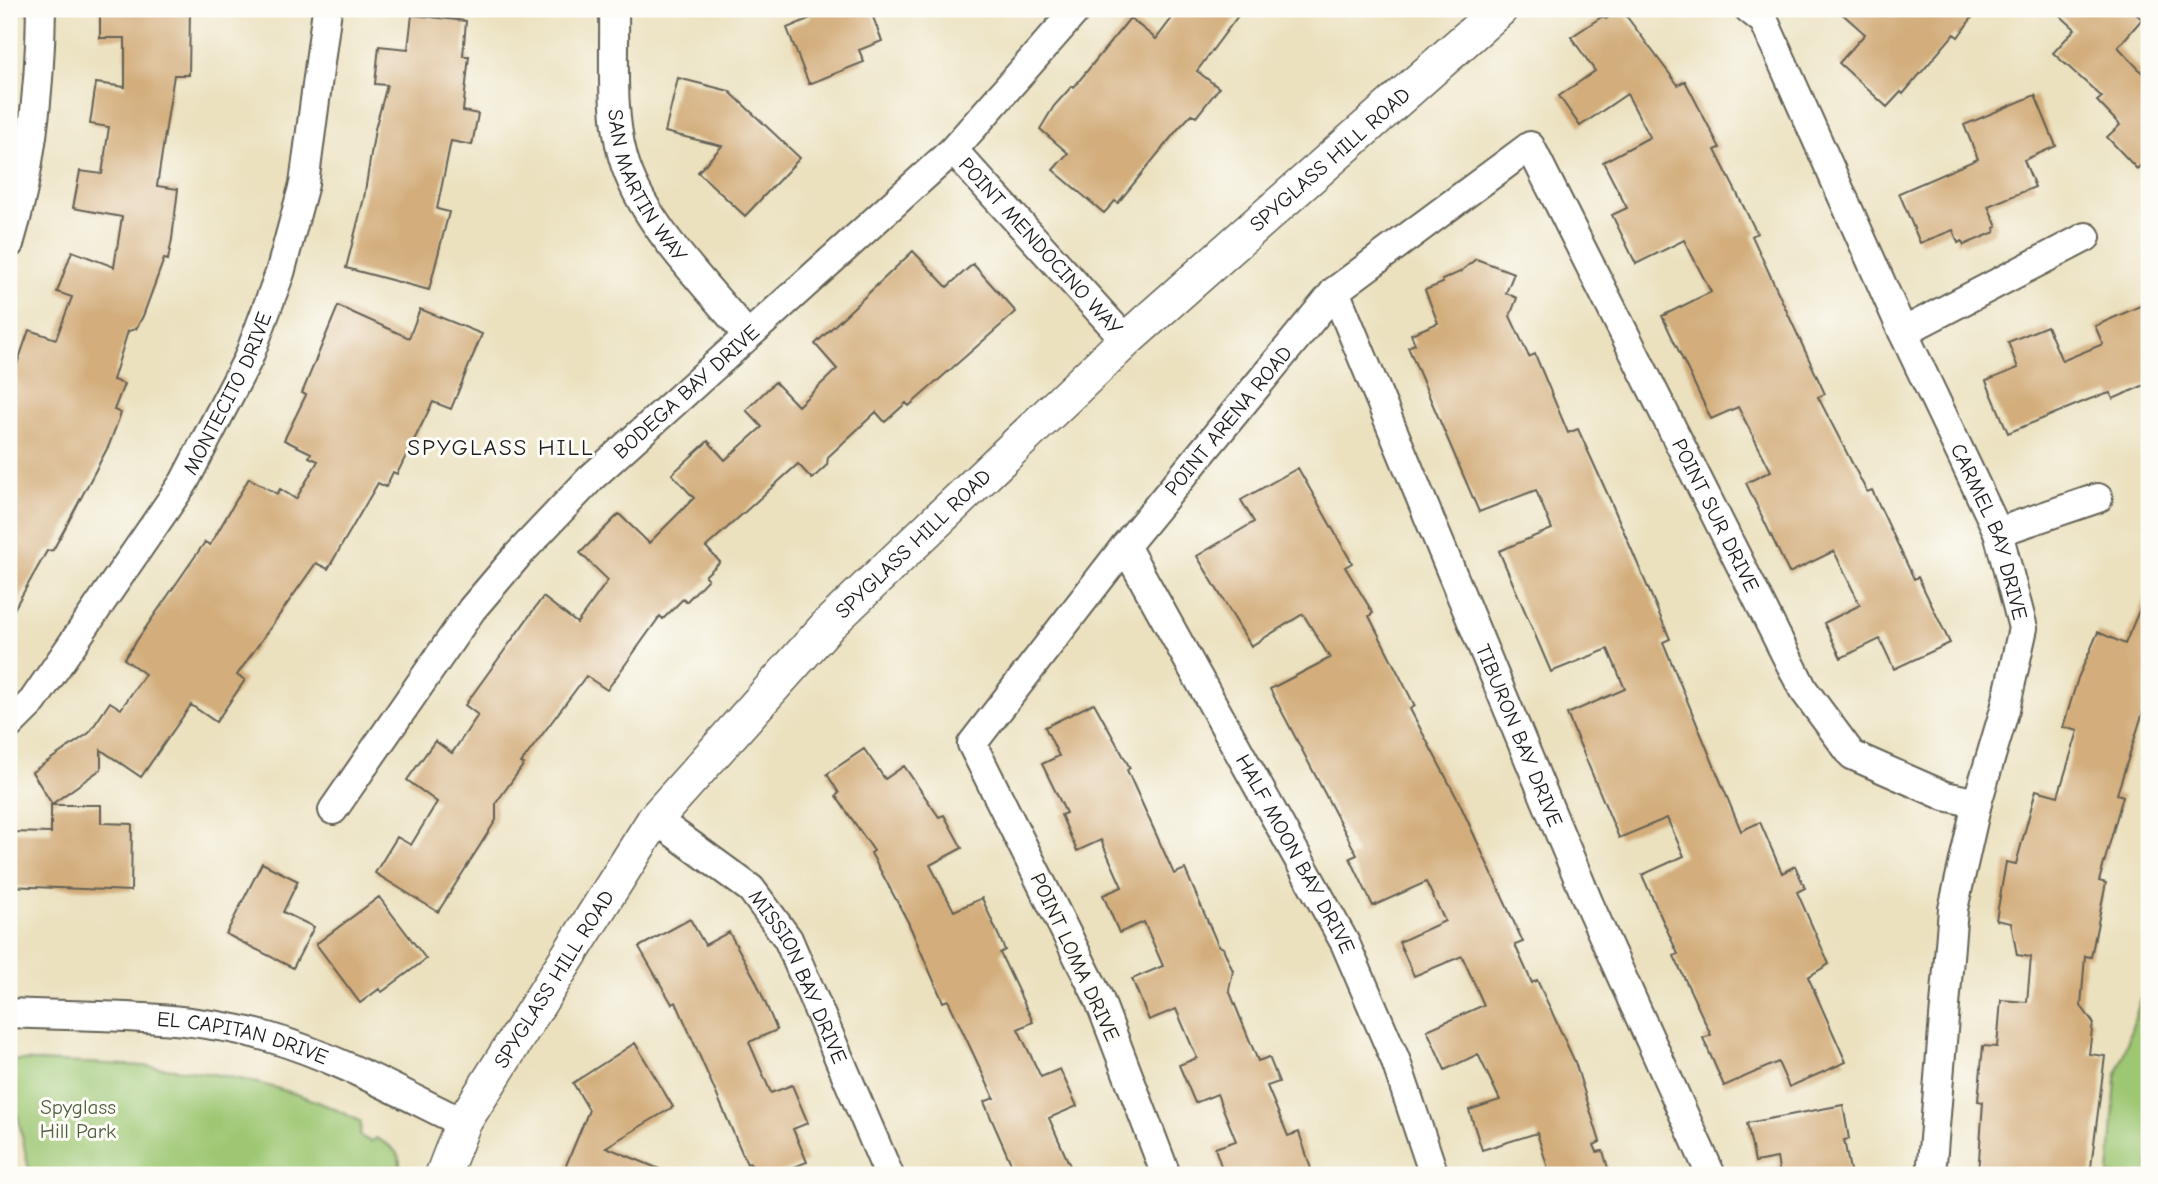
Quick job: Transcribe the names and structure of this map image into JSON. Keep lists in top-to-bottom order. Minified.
{"streets":{"main road":["SPYGLASS HILL ROAD"],"street":["SAN MARTIN WAY","POINT MENDOCINO WAY","MONTECITO DRIVE","BODEGA BAY DRIVE","POINT ARENA ROAD","POINT SUR DRIVE","CARMEL BAY DRIVE","TIBURON BAY DRIVE","HALF MOON BAY DRIVE","POINT LOMA DRIVE","MISSION BAY DRIVE","EL CAPITAN DRIVE"]},"crossings":[["SPYGLASS HILL ROAD","POINT MENDOCINO WAY"],["SPYGLASS HILL ROAD","MISSION BAY DRIVE"],["SPYGLASS HILL ROAD","EL CAPITAN DRIVE"],["SAN MARTIN WAY","BODEGA BAY DRIVE"],["POINT MENDOCINO WAY","BODEGA BAY DRIVE"],["POINT ARENA ROAD","POINT SUR DRIVE"],["POINT ARENA ROAD","TIBURON BAY DRIVE"],["POINT ARENA ROAD","HALF MOON BAY DRIVE"],["POINT ARENA ROAD","POINT LOMA DRIVE"],["POINT SUR DRIVE","CARMEL BAY DRIVE"]],"districts":["SPYGLASS HILL"],"parks":["Spyglass Hill Park"]}
